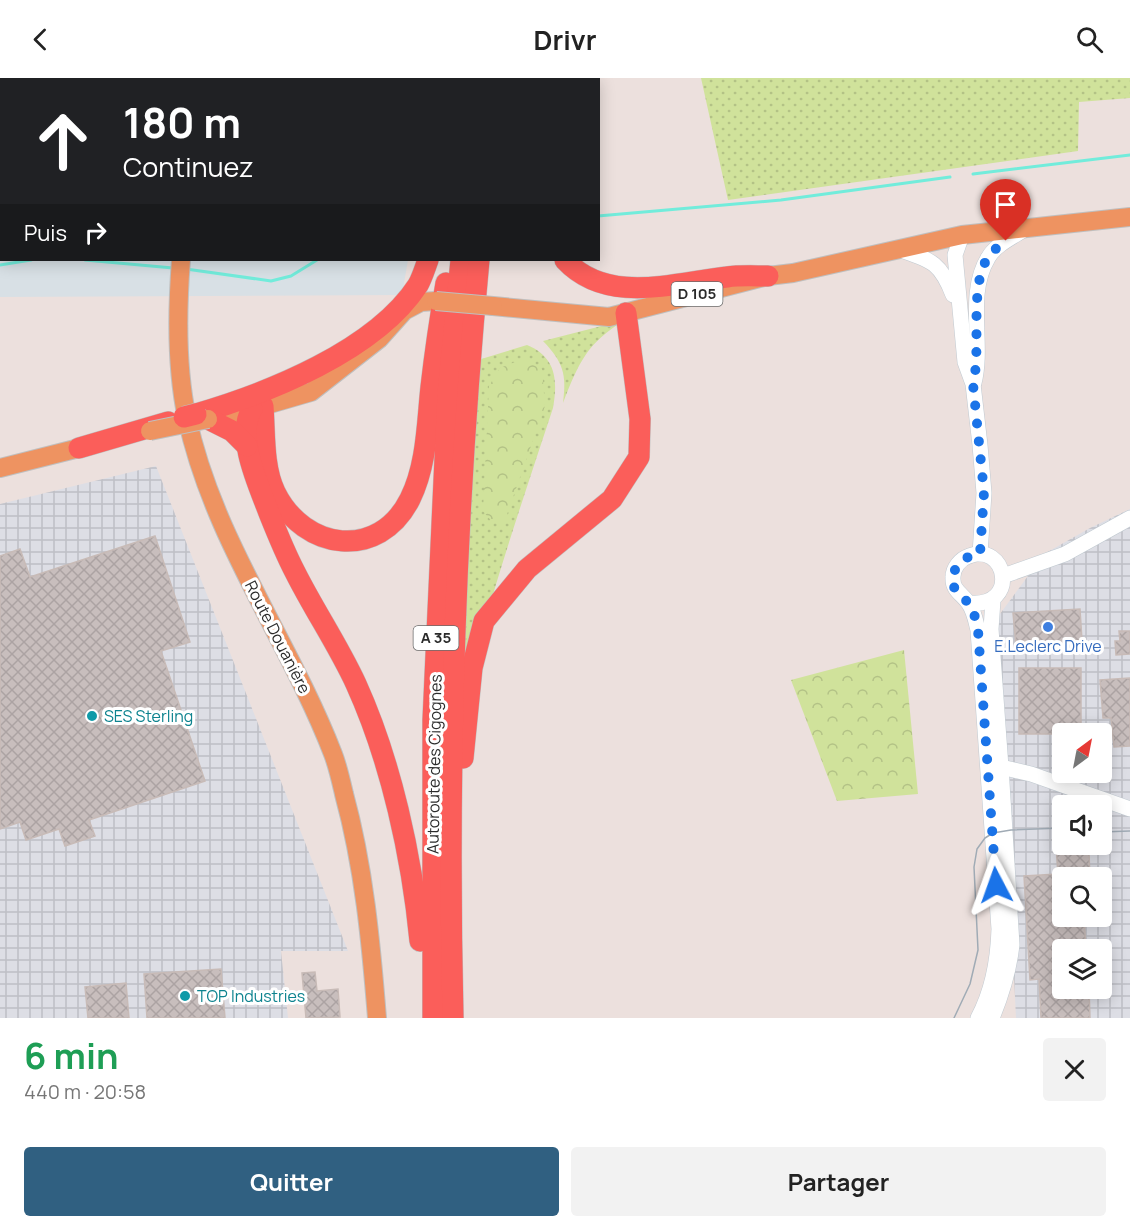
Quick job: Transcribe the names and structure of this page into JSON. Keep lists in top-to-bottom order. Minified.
{"streets":{"highway":["A 35","Autoroute des Cigognes"],"main road":["D 105","Route Douanière"]},"places":["E.Leclerc Drive","SES Sterling","TOP Industries"],"north":"top right","page":{"header":"Drivr","turn":["180 m","Continuez"],"then":"Puis","heading":["6 min","440 m · 20:58"],"buttons":["Quitter","Partager"]}}
